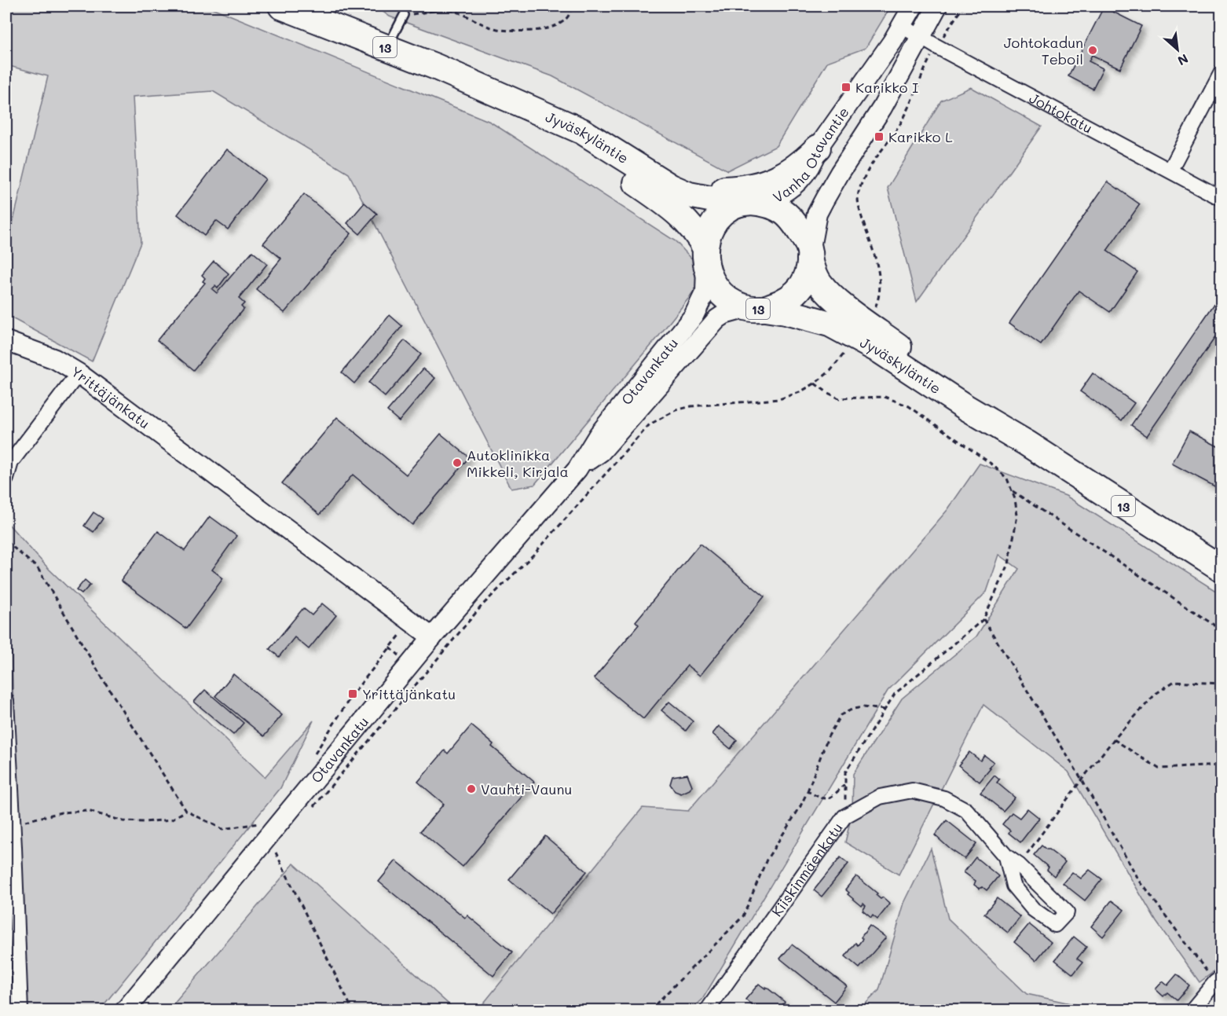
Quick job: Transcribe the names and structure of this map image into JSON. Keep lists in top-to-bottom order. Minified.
{"streets":{"highway":["13","Jyväskyläntie"],"main road":["Vanha Otavantie","Otavankatu","Yrittäjänkatu"],"street":["Johtokatu","Kiiskinmäenkatu"]},"crossings":[["13","Jyväskyläntie"],["13","Vanha Otavantie"],["13","Otavankatu"],["Johtokatu","Vanha Otavantie"],["Jyväskyläntie","Vanha Otavantie"],["Jyväskyläntie","Otavankatu"],["Vanha Otavantie","Otavankatu"],["Otavankatu","Yrittäjänkatu"]],"places":{"other":["Johtokadun Teboil","Autoklinikka Mikkeli, Kirjala","Vauhti-Vaunu"],"transit":["Karikko I","Karikko L","Yrittäjänkatu"]},"north":"bottom right"}
